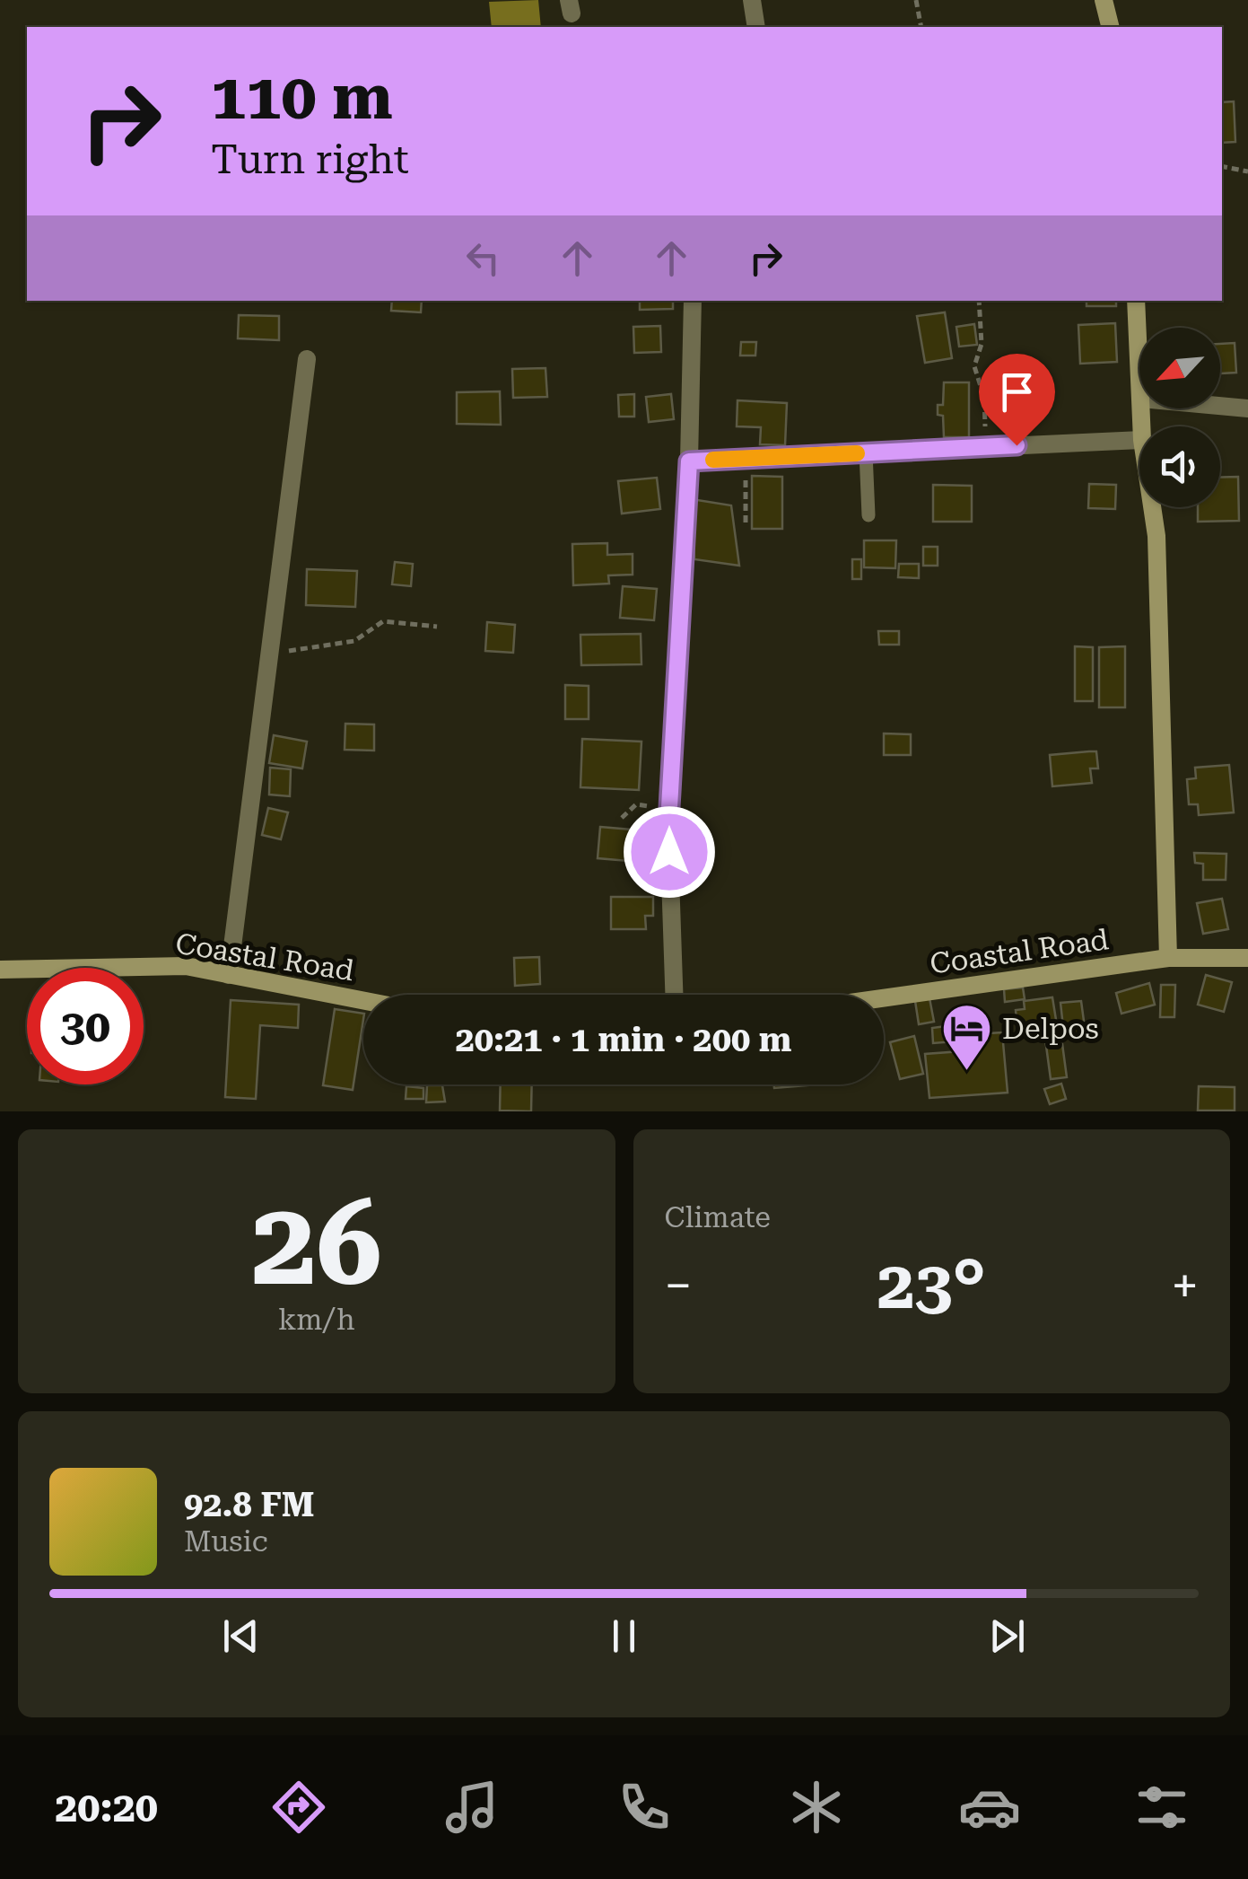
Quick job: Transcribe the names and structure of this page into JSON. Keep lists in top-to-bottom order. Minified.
{"streets":{"street":["Coastal Road"]},"places":{"hotel":["Delpos"]},"north":"bottom left","page":{"turn":["110 m","Turn right"],"limit":"30","trip":"20:21 · 1 min · 200 m","tile":[["26","km/h"],"Climate"],"heat":["−","23°","+"],"song":["92.8 FM","Music"],"tabs":"20:20"}}
